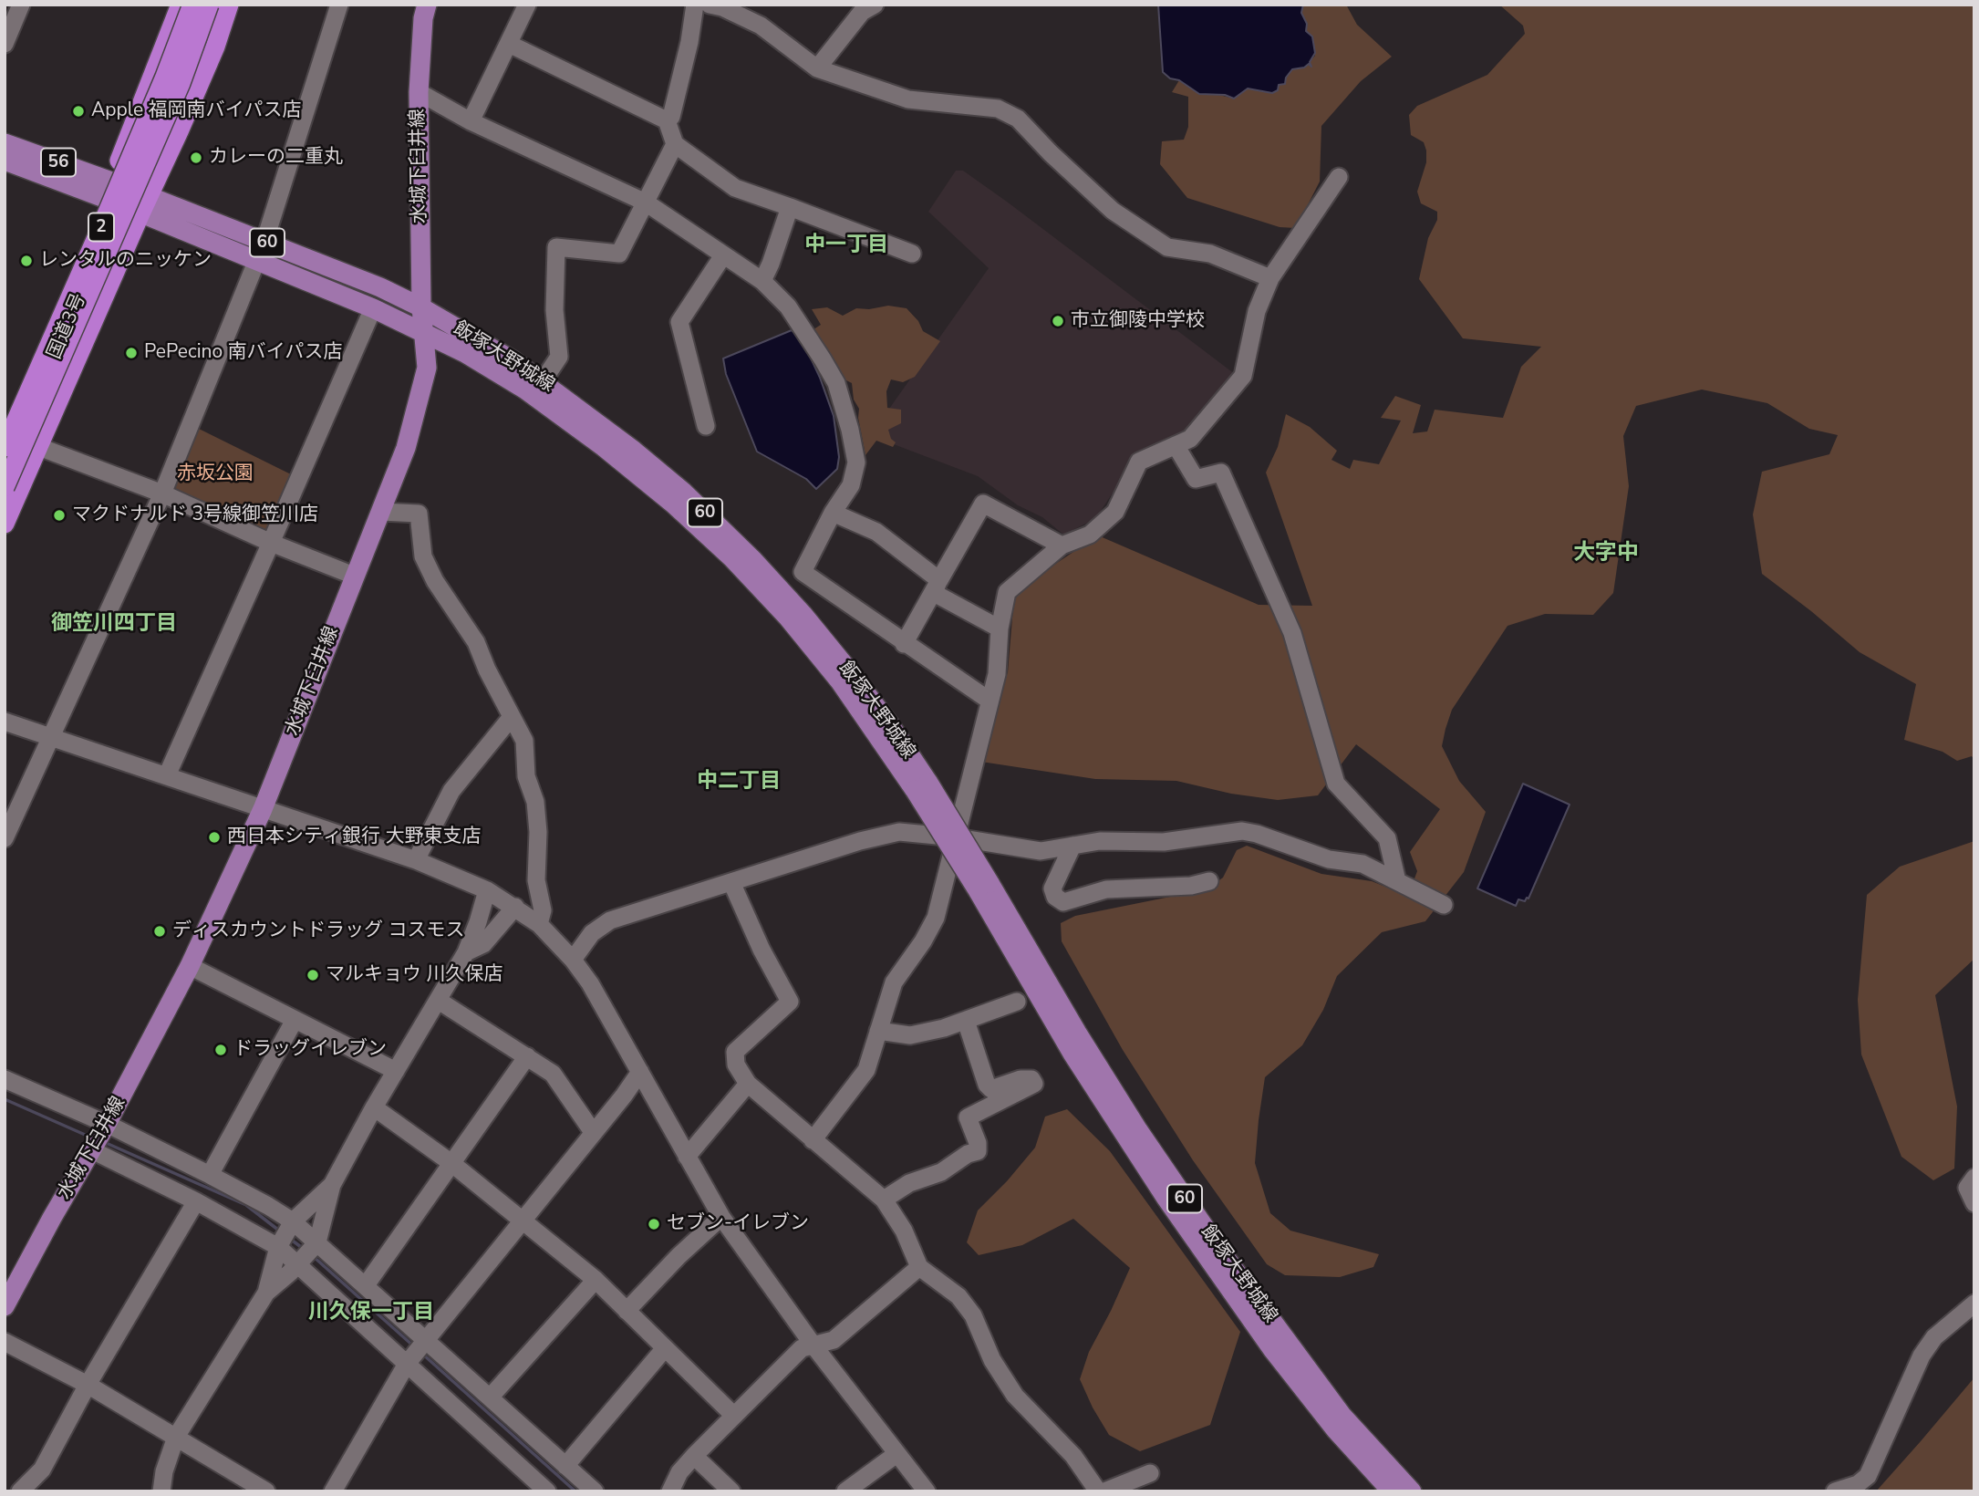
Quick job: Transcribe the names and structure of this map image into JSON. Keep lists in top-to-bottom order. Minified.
{"streets":{"highway":["2","国道3号"],"main road":["56","水城下臼井線","60","飯塚大野城線"]},"crossings":[["56","国道3号"],["56","飯塚大野城線"],["水城下臼井線","飯塚大野城線"],["国道3号","飯塚大野城線"]],"districts":["中一丁目","大字中","御笠川四丁目","中二丁目","川久保一丁目"],"parks":["赤坂公園"],"places":["Apple 福岡南バイパス店","カレーの二重丸","レンタルのニッケン","市立御陵中学校","PePecino 南バイパス店","マクドナルド 3号線御笠川店","西日本シティ銀行 大野東支店","ディスカウントドラッグ コスモス","マルキョウ 川久保店","ドラッグイレブン","セブン-イレブン"]}
